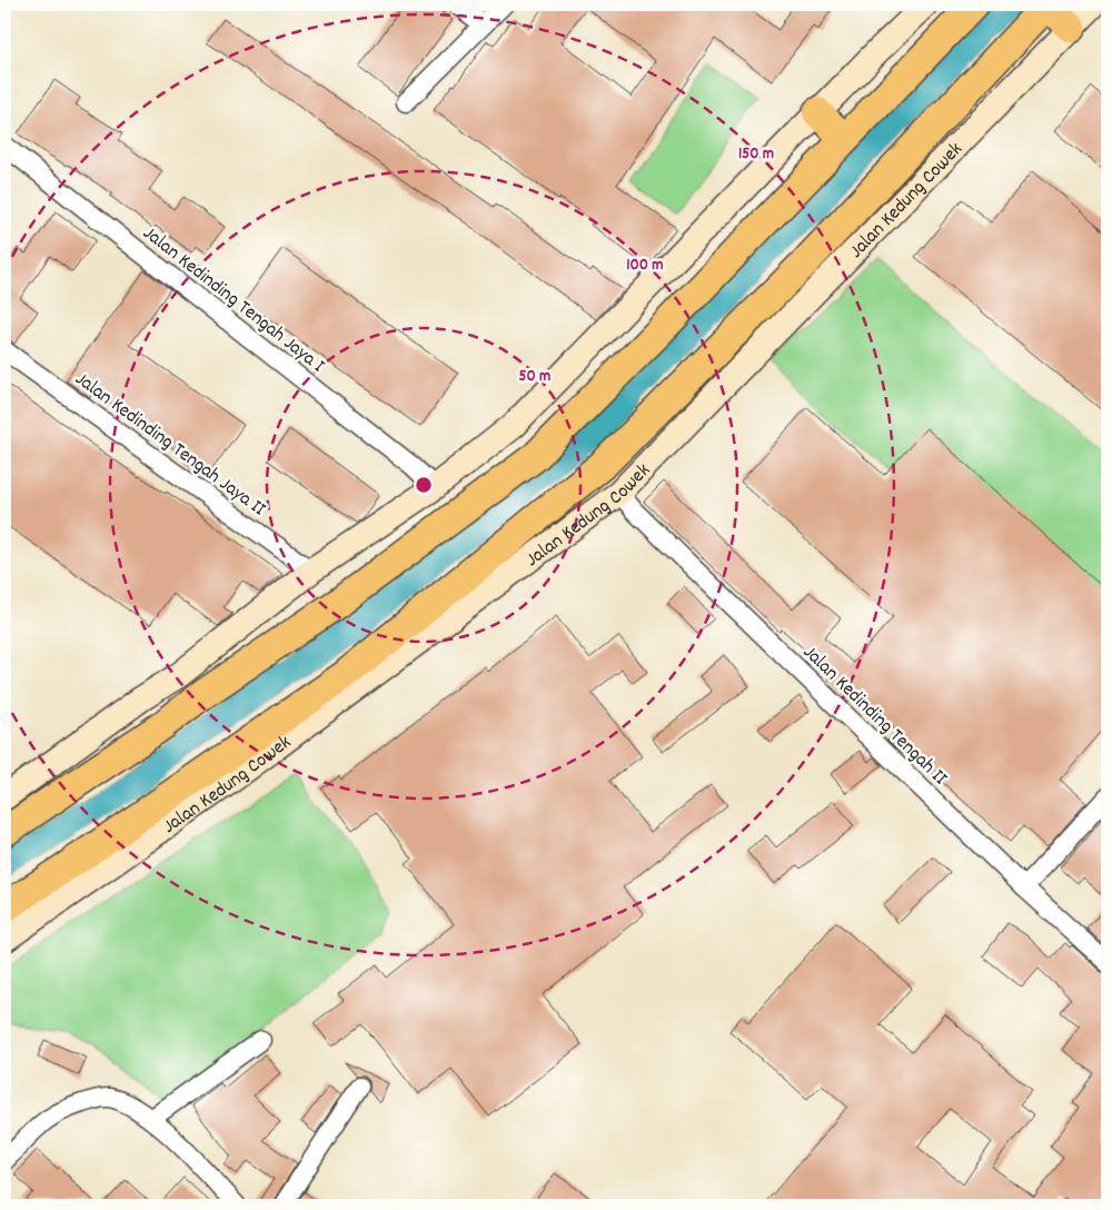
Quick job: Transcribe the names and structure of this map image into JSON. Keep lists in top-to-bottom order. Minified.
{"streets":{"highway":["Jalan Kedung Cowek"],"street":["Jalan Kedinding Tengah Jaya I","Jalan Kedinding Tengah Jaya II","Jalan Kedinding Tengah II"]},"crossings":[["Jalan Kedung Cowek","Jalan Kedinding Tengah II"]],"rings":["150 m","100 m","50 m"]}
